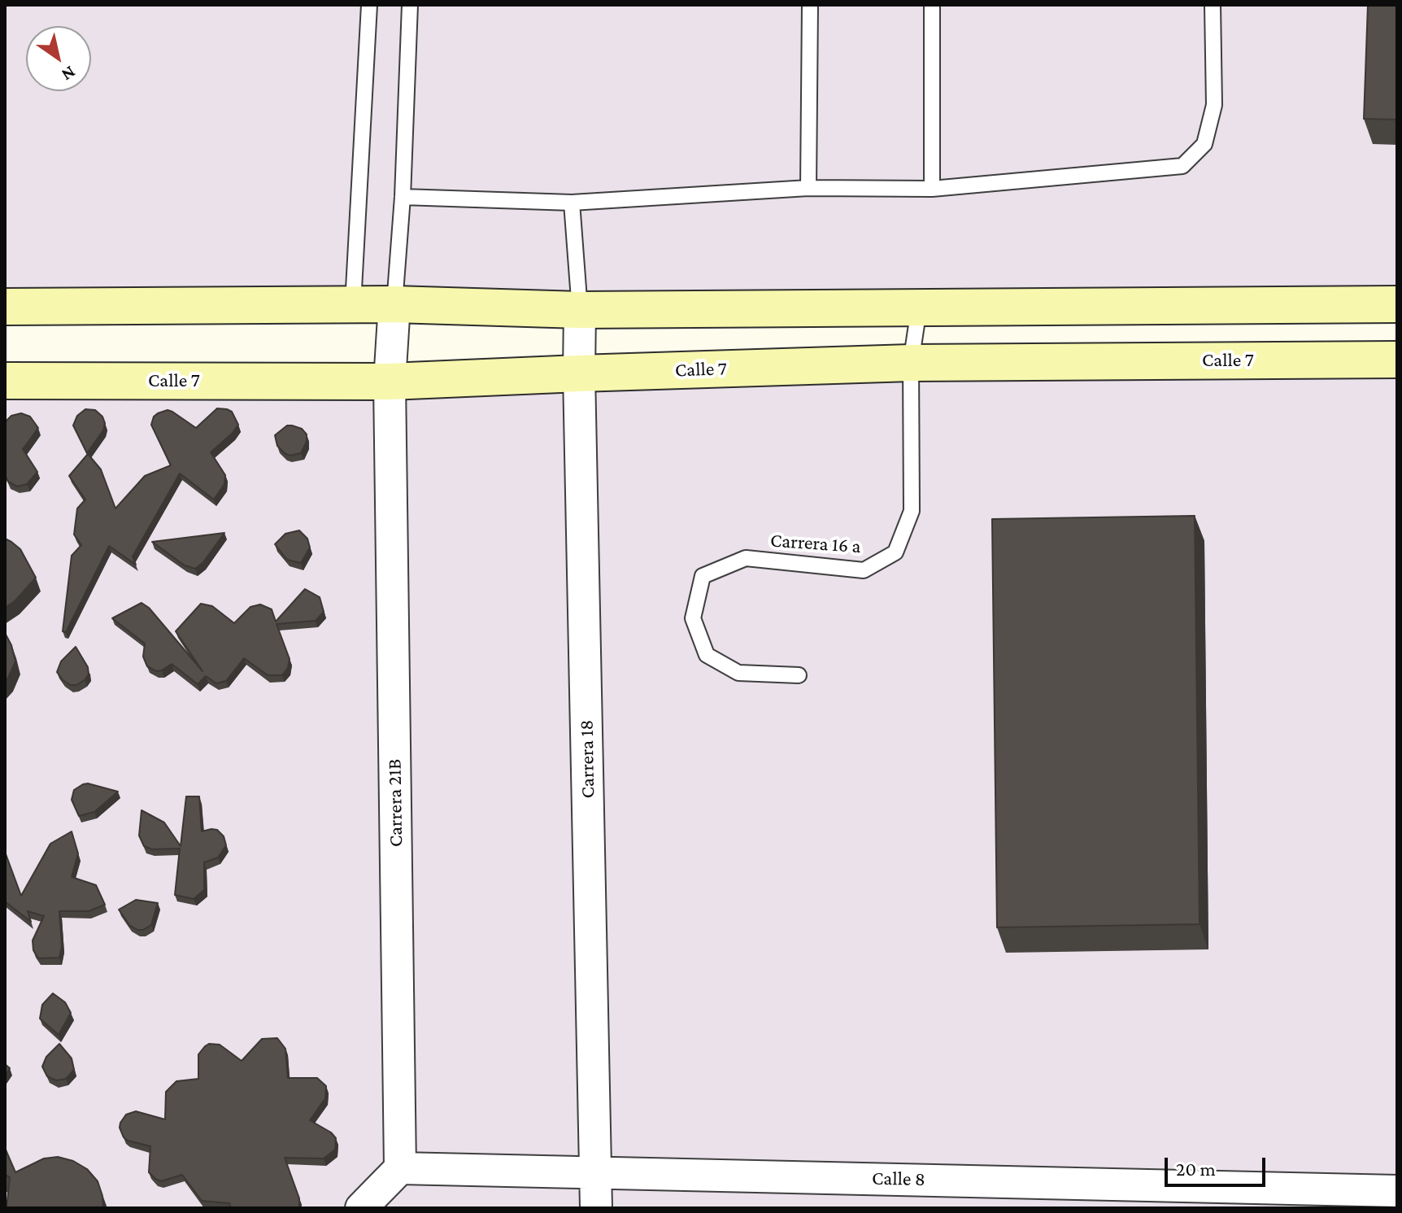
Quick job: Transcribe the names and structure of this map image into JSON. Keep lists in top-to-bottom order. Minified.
{"streets":{"main road":["Calle 7"],"street":["Carrera 18","Carrera 21B","Calle 8"],"lane":["Carrera 16 a"]},"crossings":[["Calle 7","Carrera 16 a"],["Calle 7","Carrera 18"],["Calle 7","Carrera 21B"],["Carrera 18","Calle 8"],["Carrera 21B","Calle 8"]],"scale_bar":"20 m","north":"bottom right"}
